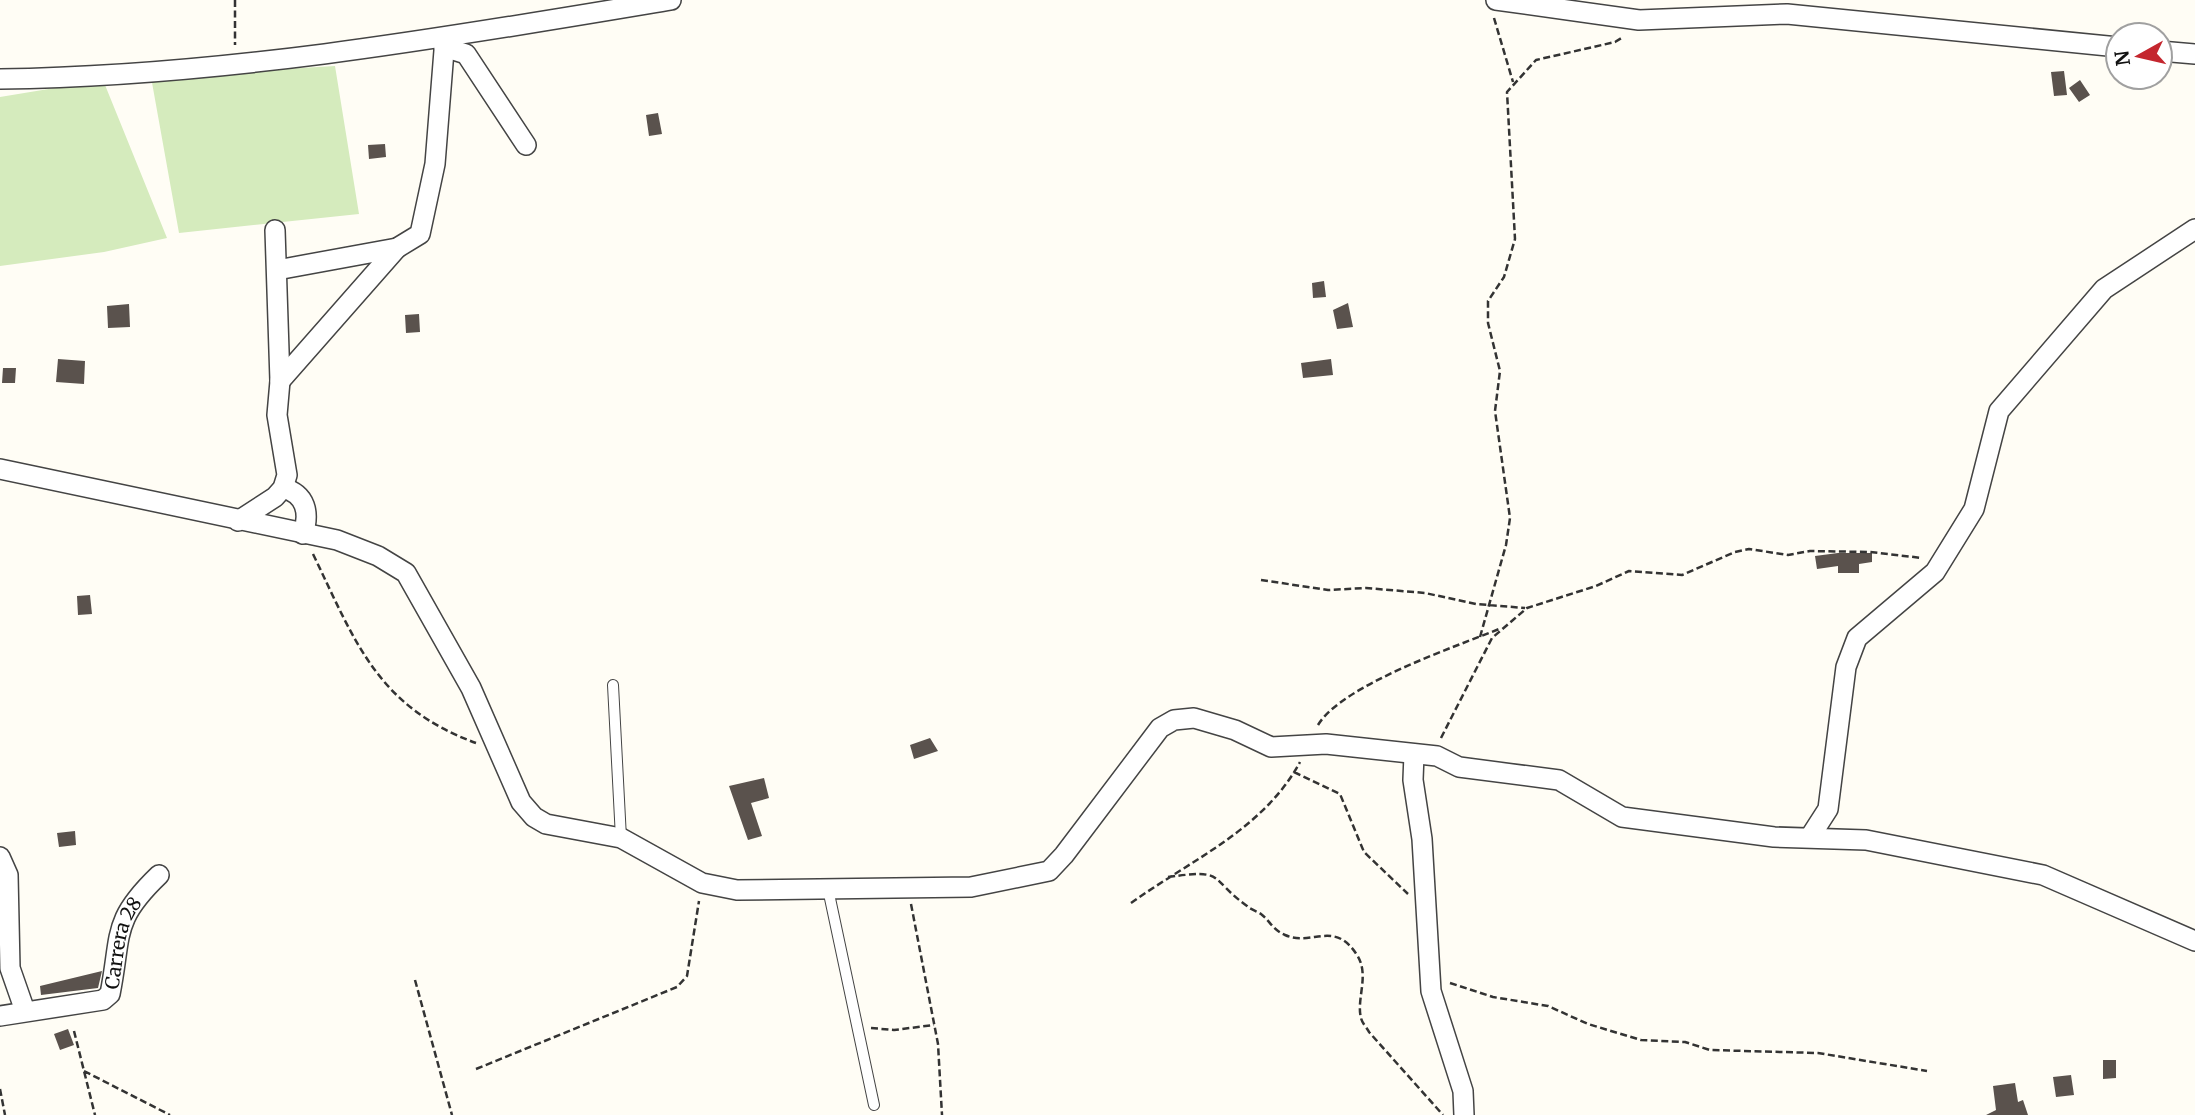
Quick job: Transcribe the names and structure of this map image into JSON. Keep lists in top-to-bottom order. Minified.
{"streets":{"street":["Carrera 28"]},"north":"left"}
